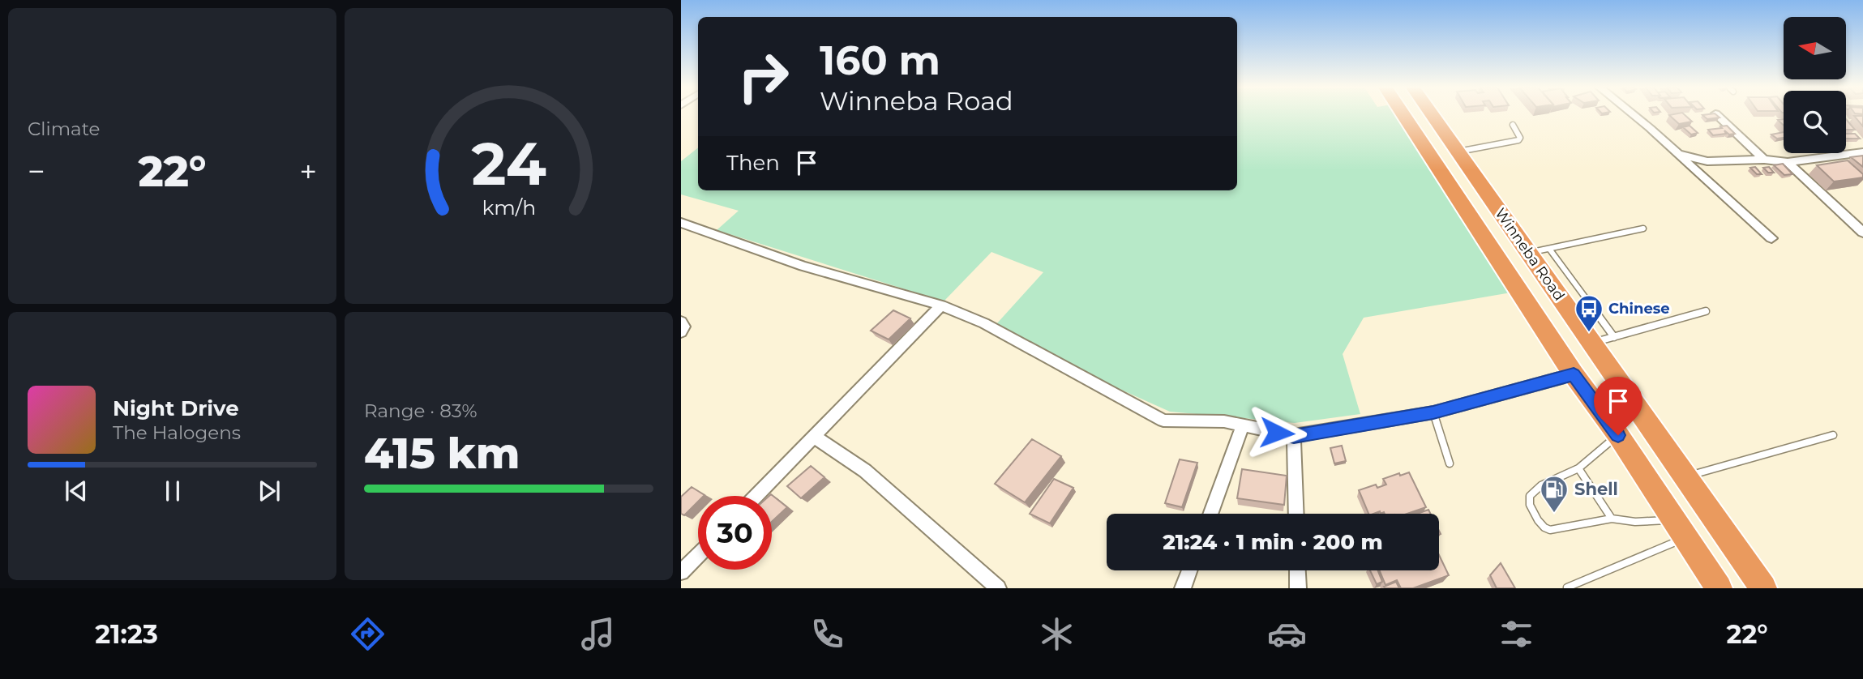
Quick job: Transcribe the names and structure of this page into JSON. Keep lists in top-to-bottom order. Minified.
{"streets":{"highway":["Winneba Road"]},"places":{"bus stop":["Chinese"],"fuel station":["Shell"]},"north":"left","page":{"tile":["Climate",["Range · 83%","415 km"]],"turn":["160 m","Winneba Road"],"then":"Then","heat":["−","22°","+"],"song":["Night Drive","The Halogens"],"limit":"30","trip":"21:24 · 1 min · 200 m","tabs":["21:23","22°"],"gauge":["24","km/h"]}}
